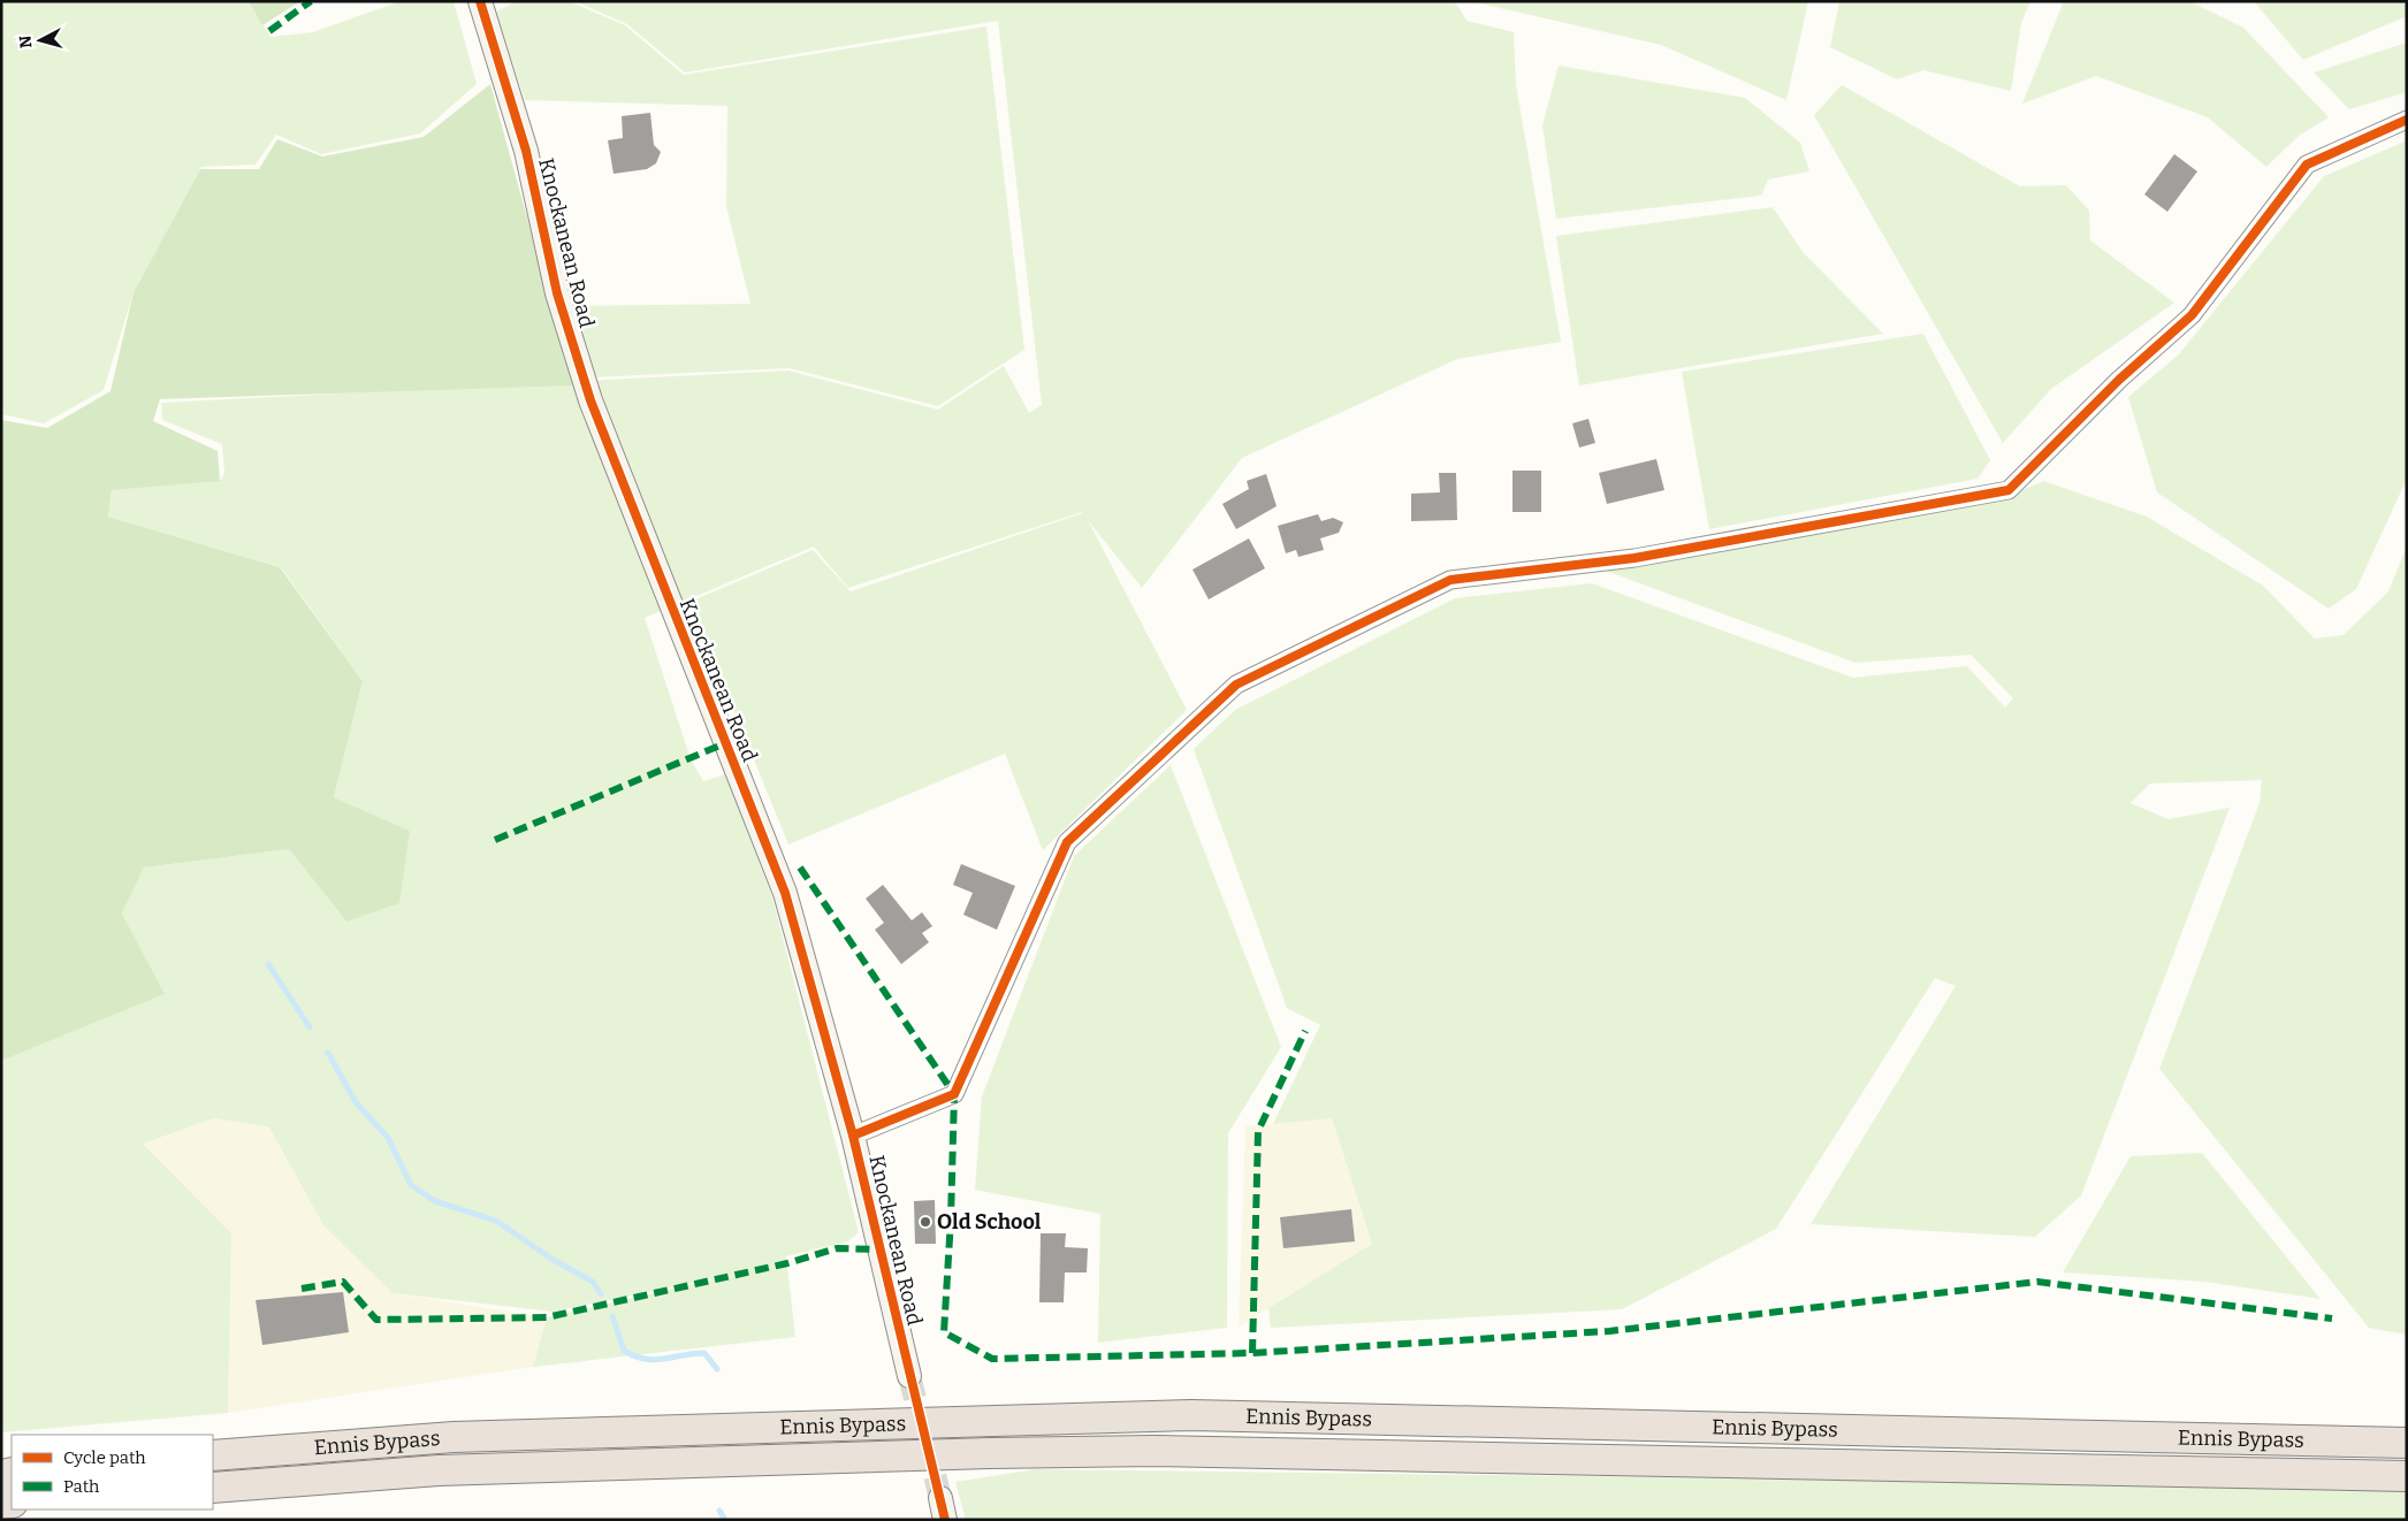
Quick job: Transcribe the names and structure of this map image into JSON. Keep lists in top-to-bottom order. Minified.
{"streets":{"highway":["Ennis Bypass"],"street":["Knockanean Road"]},"places":["Old School"],"legend":["Cycle path","Path"],"north":"left"}
